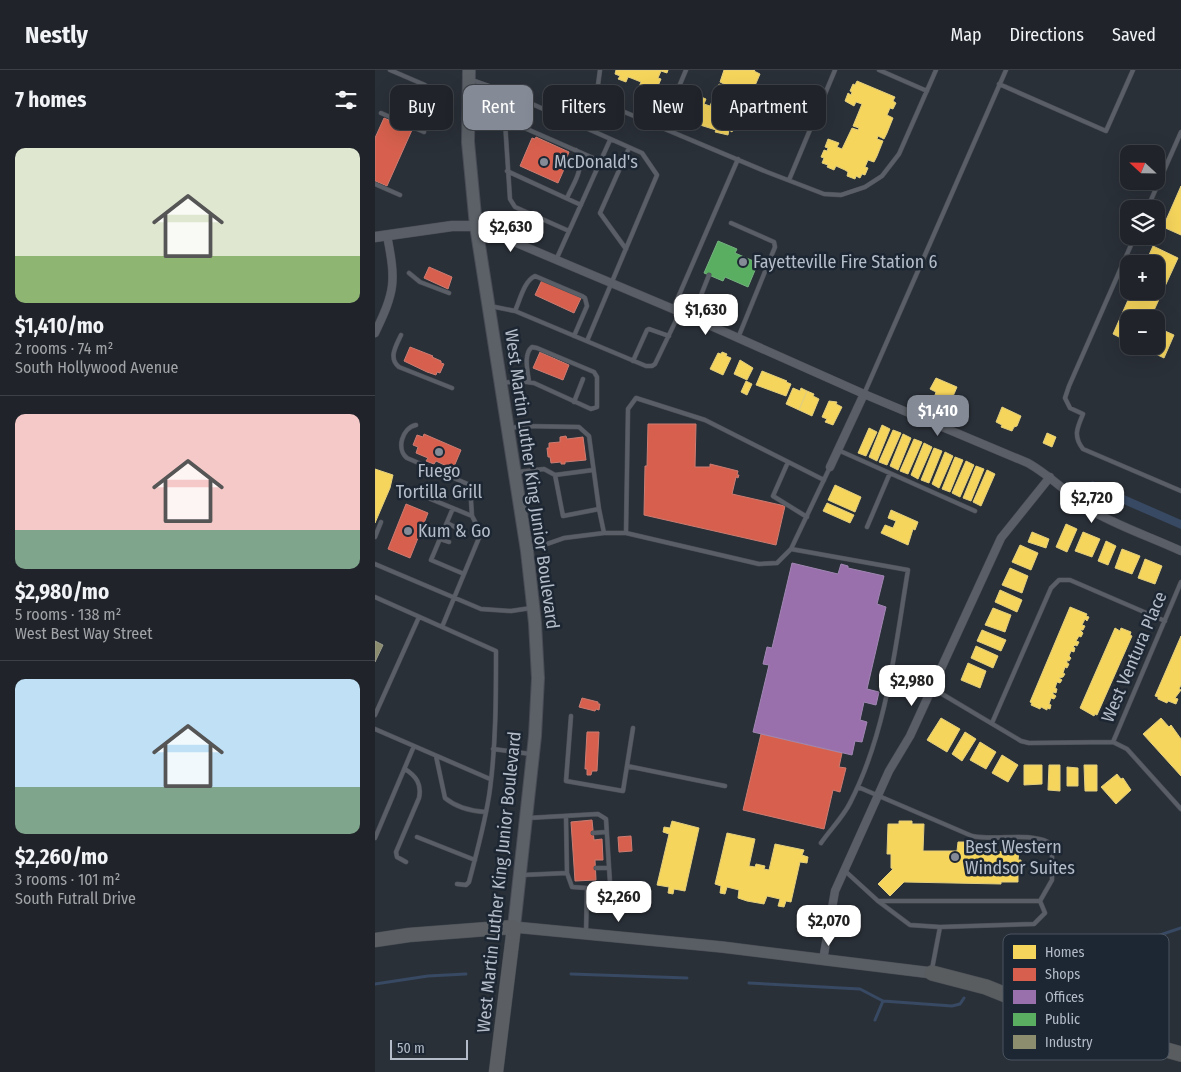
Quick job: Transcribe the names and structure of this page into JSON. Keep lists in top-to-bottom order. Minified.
{"streets":{"highway":["West Martin Luther King Junior Boulevard"],"lane":["West Ventura Place"]},"places":["McDonald's","Fayetteville Fire Station 6","Fuego Tortilla Grill","Kum & Go","Best Western Windsor Suites"],"legend":["Homes","Shops","Offices","Public","Industry"],"scale_bar":"50 m","north":"left","page":{"header":"Nestly","nav":["Map","Directions","Saved"],"heading":"7 homes","chip":["Buy","Rent","Filters","New","Apartment"],"list":[{"name":"$1,410/mo","note":"2 rooms · 74 m² · South Hollywood Avenue"},{"name":"$2,980/mo","note":"5 rooms · 138 m² · West Best Way Street"},{"name":"$2,260/mo","note":"3 rooms · 101 m² · South Futrall Drive"}],"map_buttons":["+","−"],"price":["$2,630","$1,630","$1,410","$2,720","$2,980","$2,260","$2,070"],"scale":"50 m"}}
